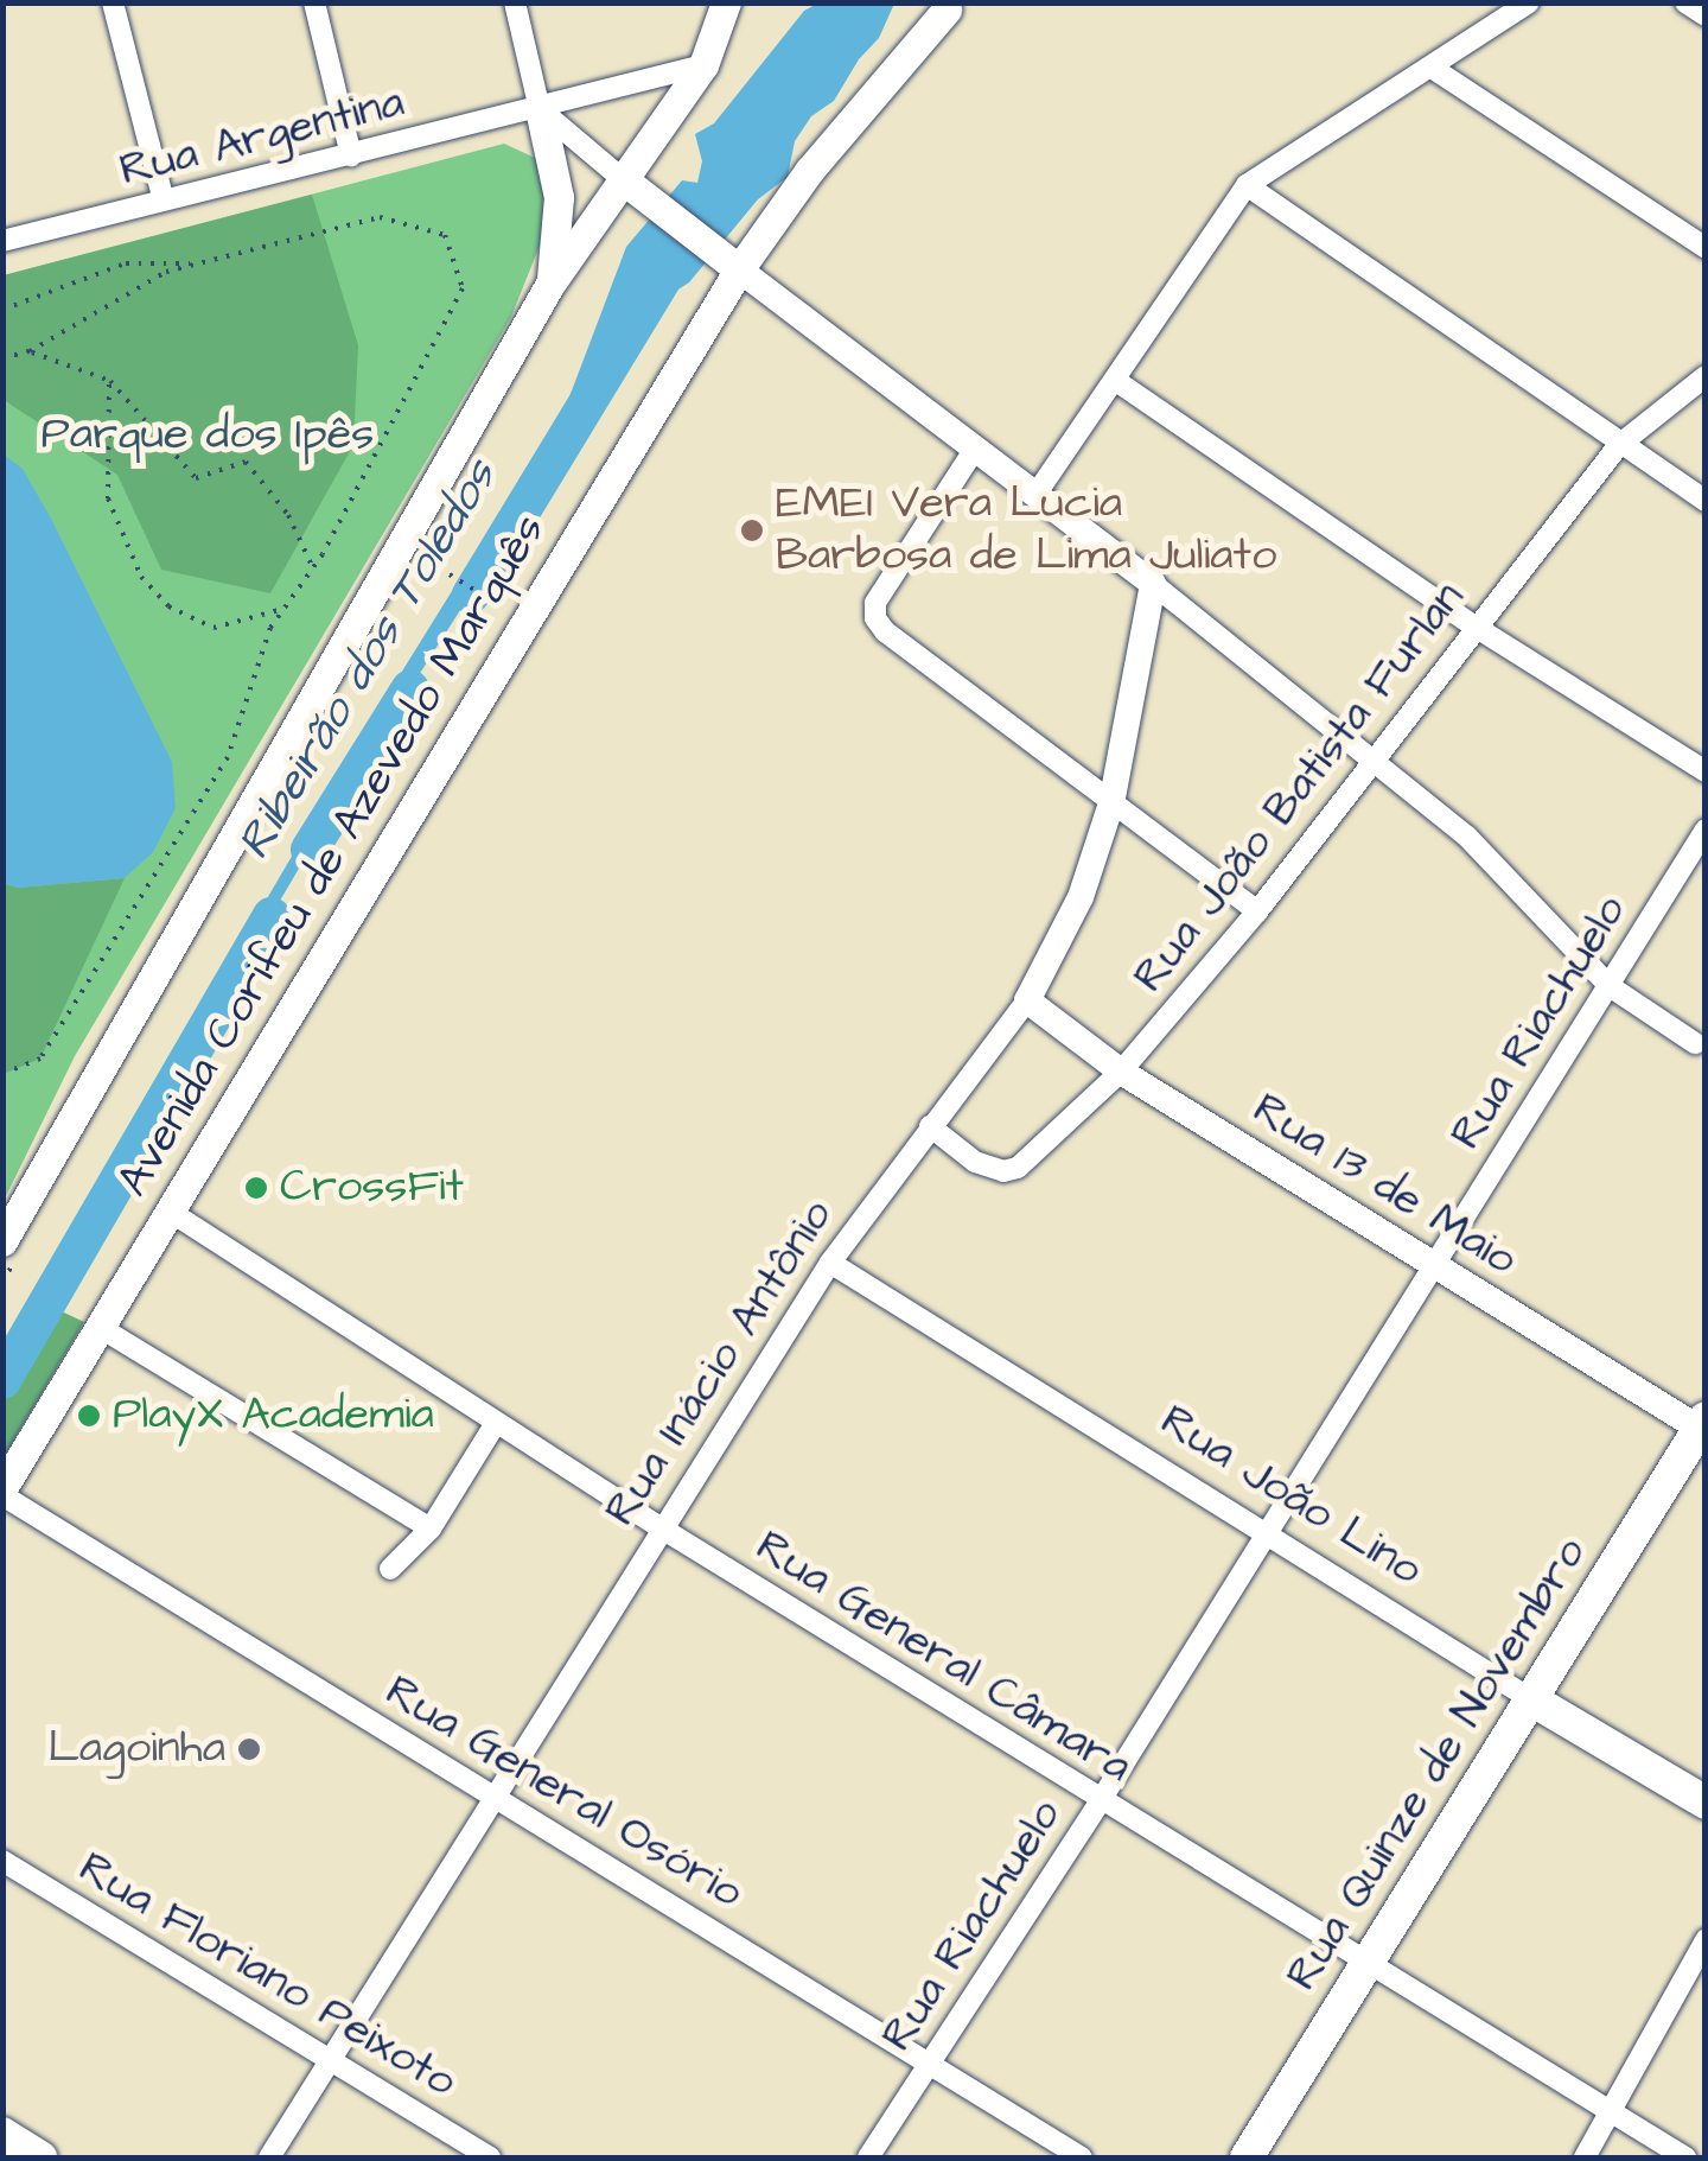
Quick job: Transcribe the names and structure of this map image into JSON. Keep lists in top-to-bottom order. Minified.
{"streets":{"main road":["Avenida Corifeu de Azevedo Marquês","Rua João Lino","Rua Quinze de Novembro"],"street":["Rua Argentina","Rua João Batista Furlan","Rua Riachuelo","Rua 13 de Maio","Rua Inácio Antônio","Rua General Câmara","Rua General Osório","Rua Floriano Peixoto"]},"crossings":[["Rua Argentina","Avenida Corifeu de Azevedo Marquês"],["Rua João Batista Furlan","Rua 13 de Maio"],["Rua João Batista Furlan","Rua Inácio Antônio"],["Avenida Corifeu de Azevedo Marquês","Rua General Câmara"],["Avenida Corifeu de Azevedo Marquês","Rua General Osório"],["Rua Riachuelo","Rua 13 de Maio"],["Rua Riachuelo","Rua João Lino"],["Rua Riachuelo","Rua General Câmara"],["Rua Riachuelo","Rua General Osório"],["Rua 13 de Maio","Rua Inácio Antônio"],["Rua 13 de Maio","Rua Quinze de Novembro"],["Rua Inácio Antônio","Rua João Lino"],["Rua Inácio Antônio","Rua General Câmara"],["Rua Inácio Antônio","Rua General Osório"],["Rua Inácio Antônio","Rua Floriano Peixoto"],["Rua João Lino","Rua Quinze de Novembro"],["Rua General Câmara","Rua Quinze de Novembro"]],"water":["Ribeirão dos Toledos"],"parks":["Parque dos Ipês"],"places":["EMEI Vera Lucia Barbosa de Lima Juliato","CrossFit","PlayX Academia","Lagoinha"]}
